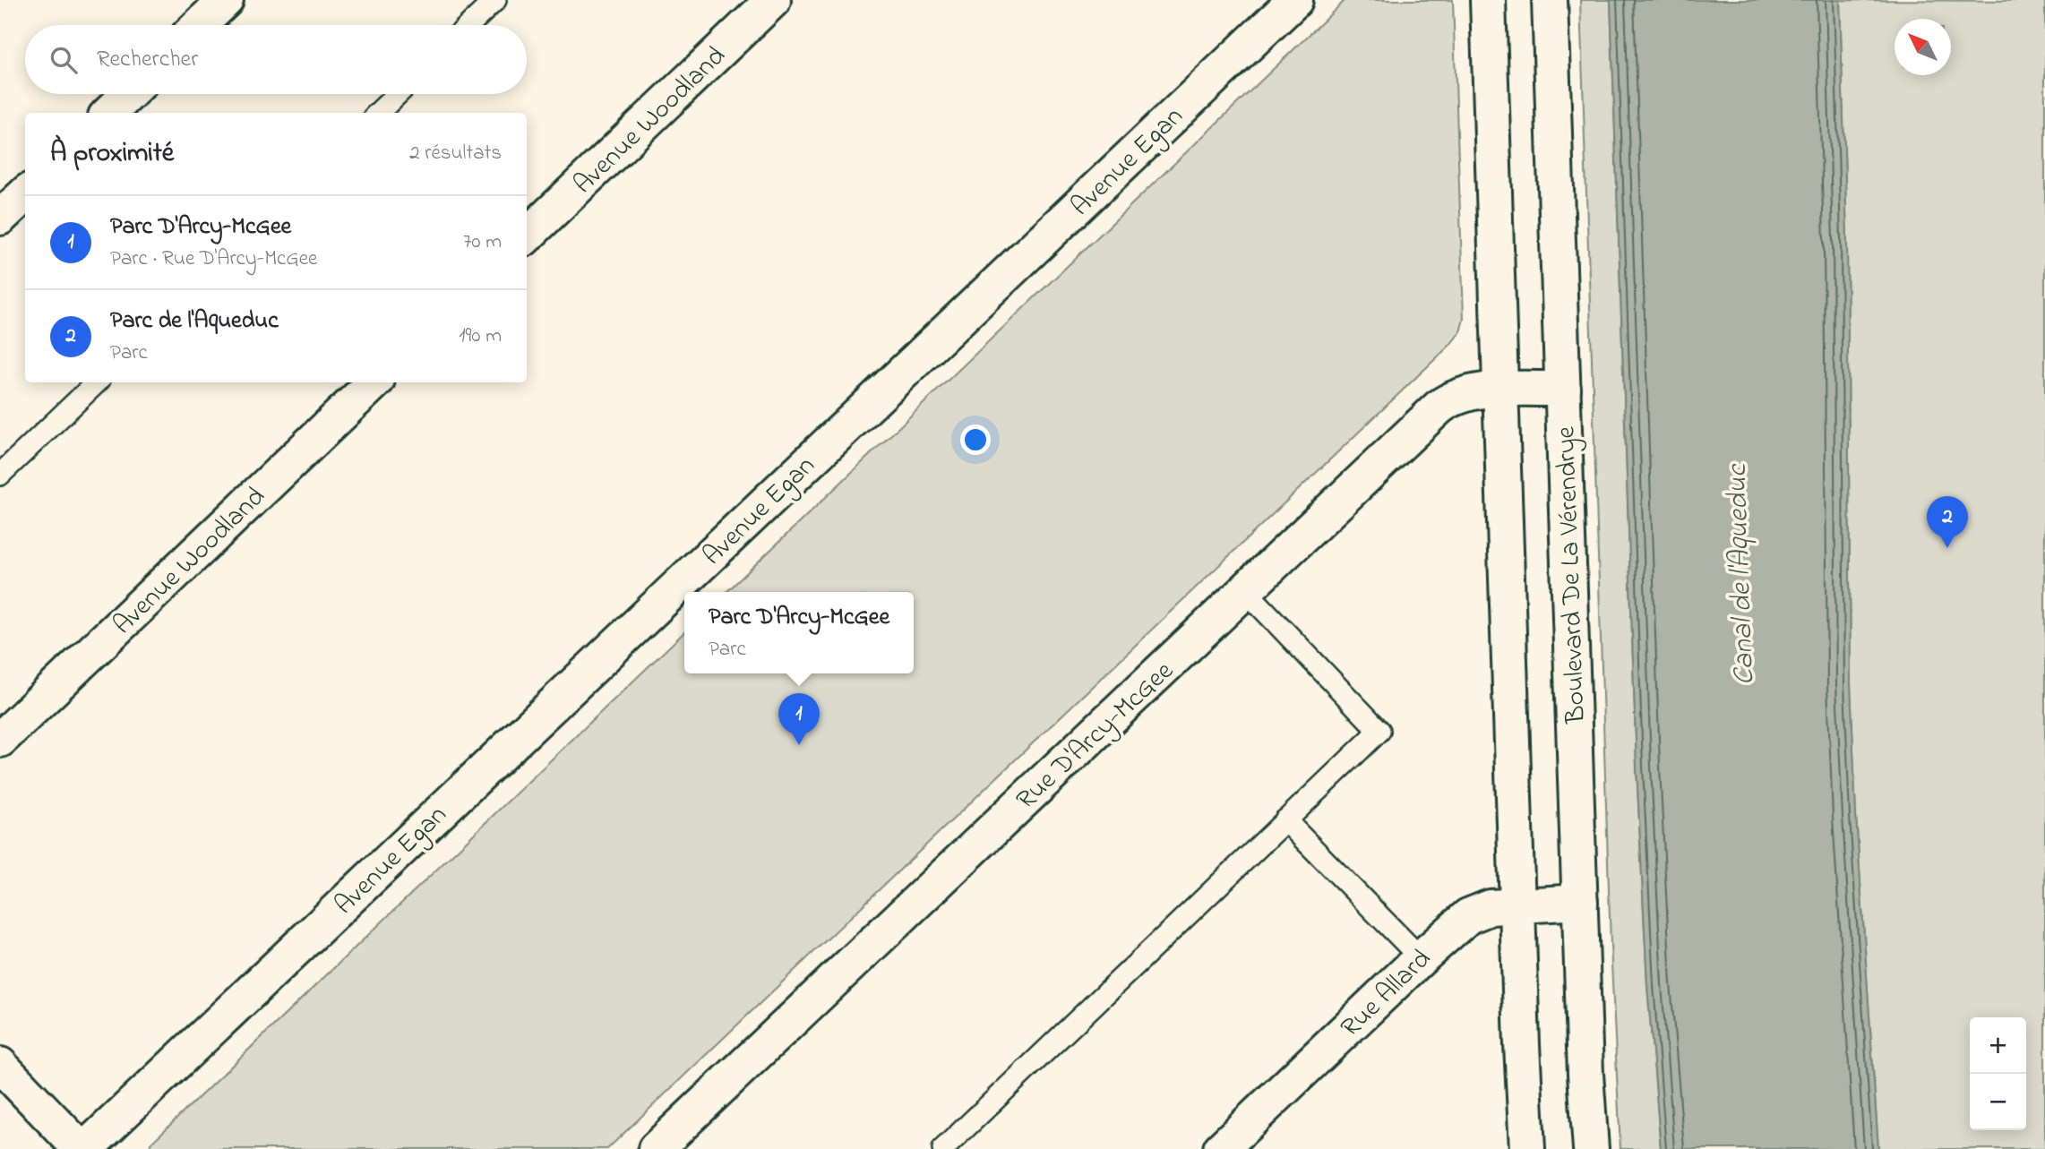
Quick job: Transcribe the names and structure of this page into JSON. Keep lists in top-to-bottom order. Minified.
{"streets":{"street":["Avenue Woodland","Avenue Egan","Boulevard De La Vérendrye","Rue D'Arcy-McGee","Rue Allard"]},"crossings":[["Boulevard De La Vérendrye","Rue D'Arcy-McGee"],["Boulevard De La Vérendrye","Rue Allard"]],"water":["Canal de l'Aqueduc"],"north":"top left","page":{"search":"Rechercher","heading":["À proximité","2 résultats"],"list":[{"mark":"1","name":"Parc D'Arcy-McGee","note":"Parc · Rue D'Arcy-McGee","value":"70 m"},{"mark":"2","name":"Parc de l'Aqueduc","note":"Parc","value":"190 m"}],"pins":["2","1"],"popup":["Parc D'Arcy-McGee","Parc"],"map_buttons":["+","−"]}}
